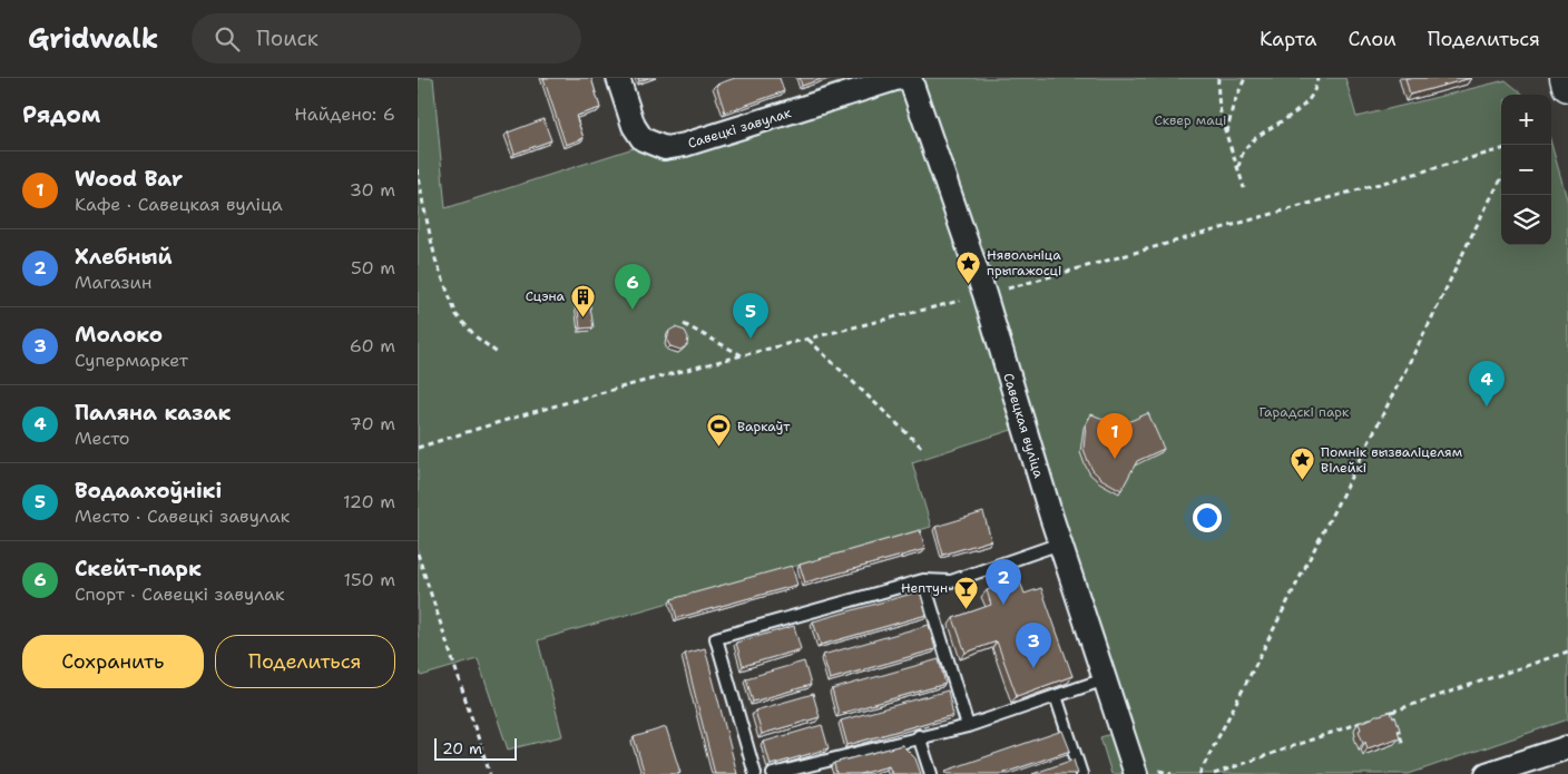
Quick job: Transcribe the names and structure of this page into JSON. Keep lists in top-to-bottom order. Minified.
{"streets":{"street":["Савецкі завулак","Савецкая вуліца"]},"parks":["Сквер маці","Гарадскі парк"],"places":{"place":["Нявольніца прыгажосці","Помнік вызваліцелям Вілейкі"],"building":["Сцэна"],"sports":["Варкаўт"],"bar":["Нептун"]},"scale_bar":"20 m","page":{"header":"Gridwalk","search":"Поиск","nav":["Карта","Слои","Поделиться"],"heading":["Рядом","Найдено: 6"],"map_buttons":["+","−"],"list":[{"mark":"1","name":"Wood Bar","note":"Кафе · Савецкая вуліца","value":"30 m"},{"mark":"2","name":"Хлебный","note":"Магазин","value":"50 m"},{"mark":"3","name":"Молоко","note":"Супермаркет","value":"60 m"},{"mark":"4","name":"Паляна казак","note":"Место","value":"70 m"},{"mark":"5","name":"Водаахоўнікі","note":"Место · Савецкі завулак","value":"120 m"},{"mark":"6","name":"Скейт-парк","note":"Спорт · Савецкі завулак","value":"150 m"}],"pins":["6","5","4","1","2","3"],"buttons":["Сохранить","Поделиться"],"scale":"20 m"}}
